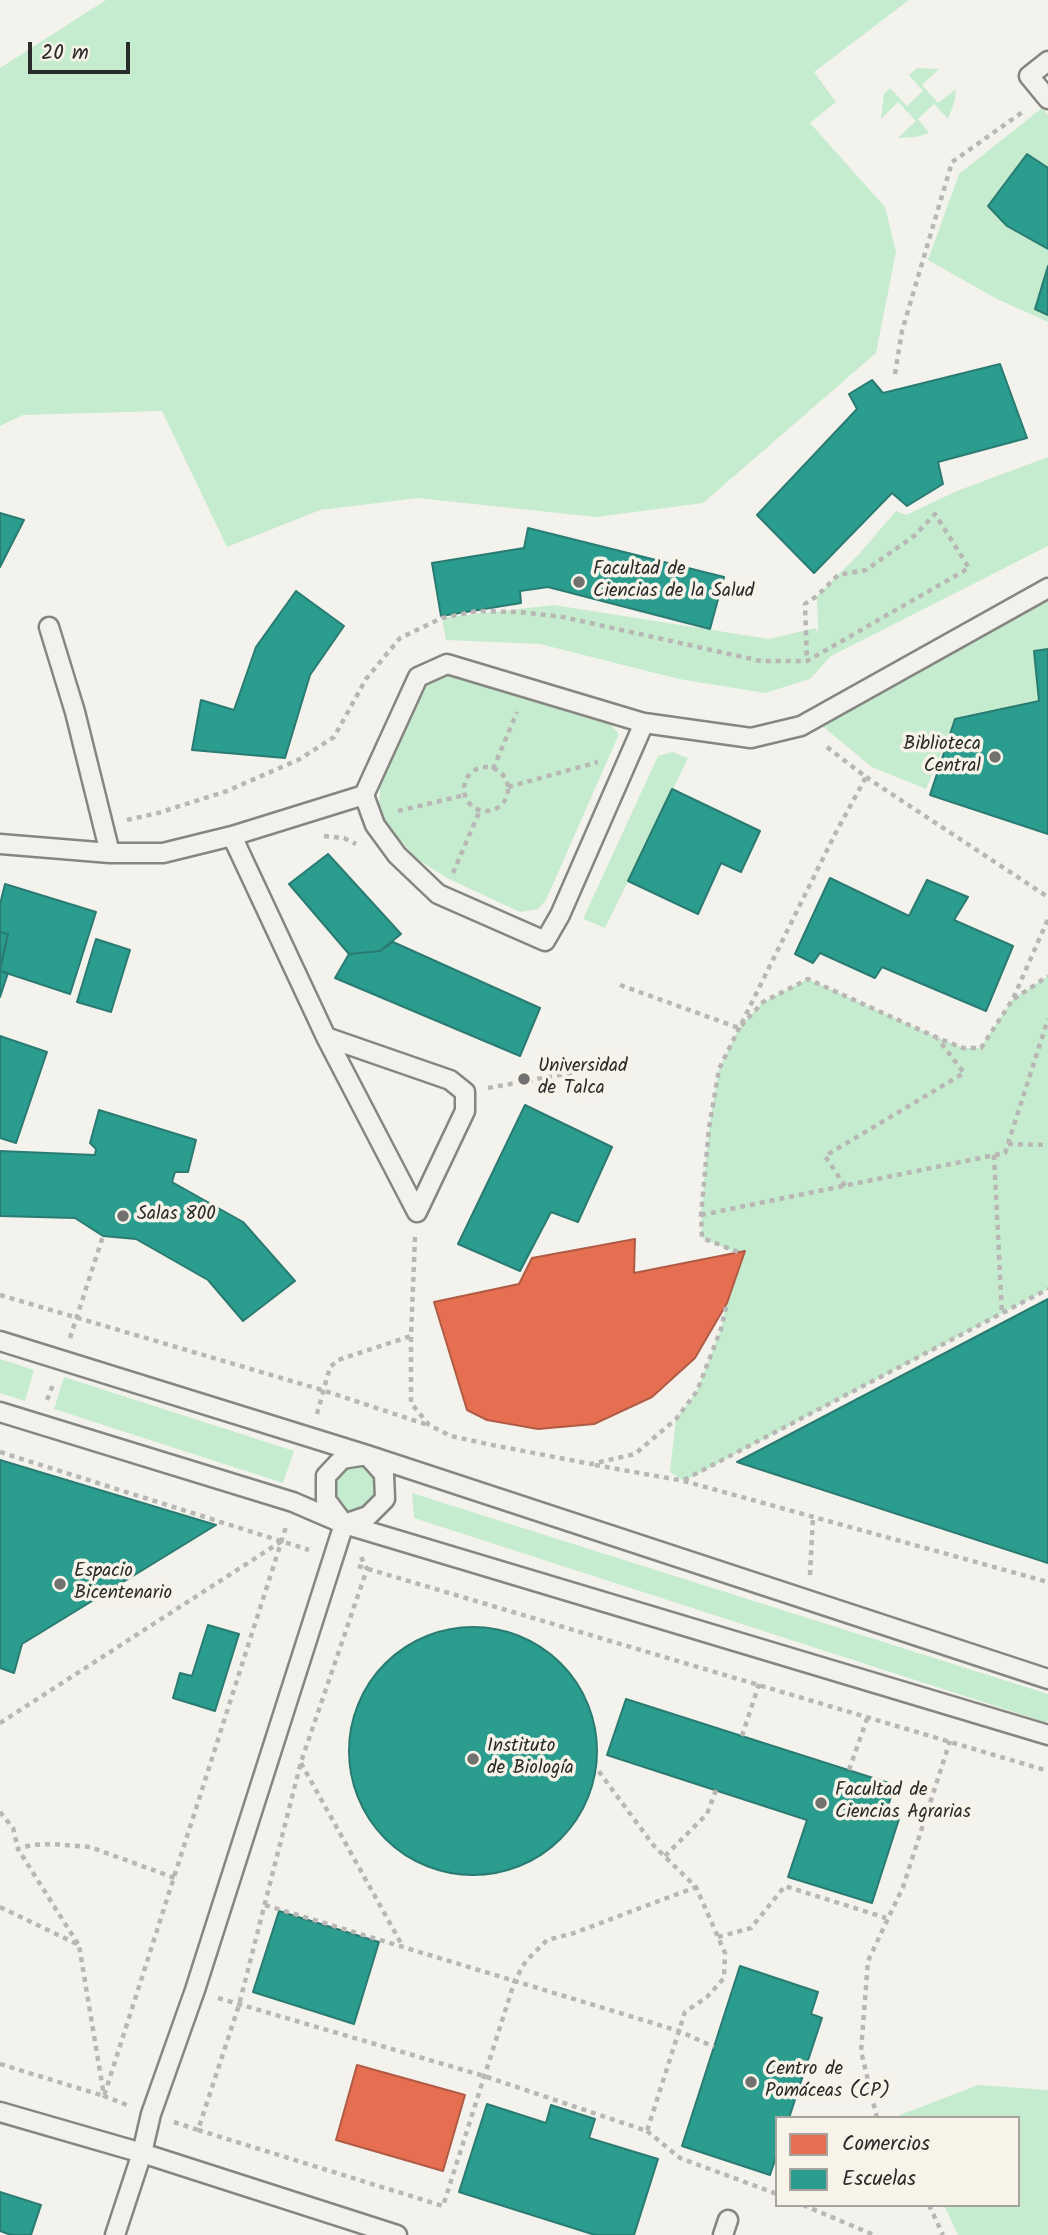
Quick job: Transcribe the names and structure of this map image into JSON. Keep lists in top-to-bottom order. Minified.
{"places":["Facultad de Ciencias de la Salud","Biblioteca Central","Universidad de Talca","Salas 800","Espacio Bicentenario","Instituto de Biología","Facultad de Ciencias Agrarias","Centro de Pomáceas (CP)"],"legend":["Comercios","Escuelas"],"scale_bar":"20 m"}
